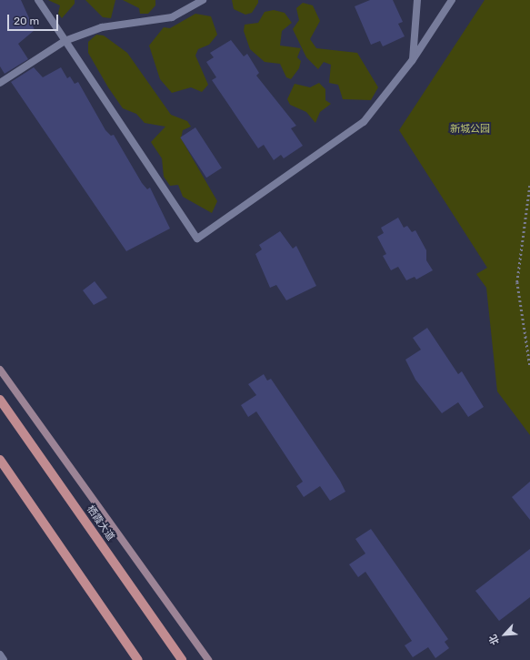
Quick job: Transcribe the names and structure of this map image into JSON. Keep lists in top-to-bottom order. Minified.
{"streets":{"main road":["栖霞大道"]},"parks":["新城公园"],"scale_bar":"20 m","north":"bottom left"}
